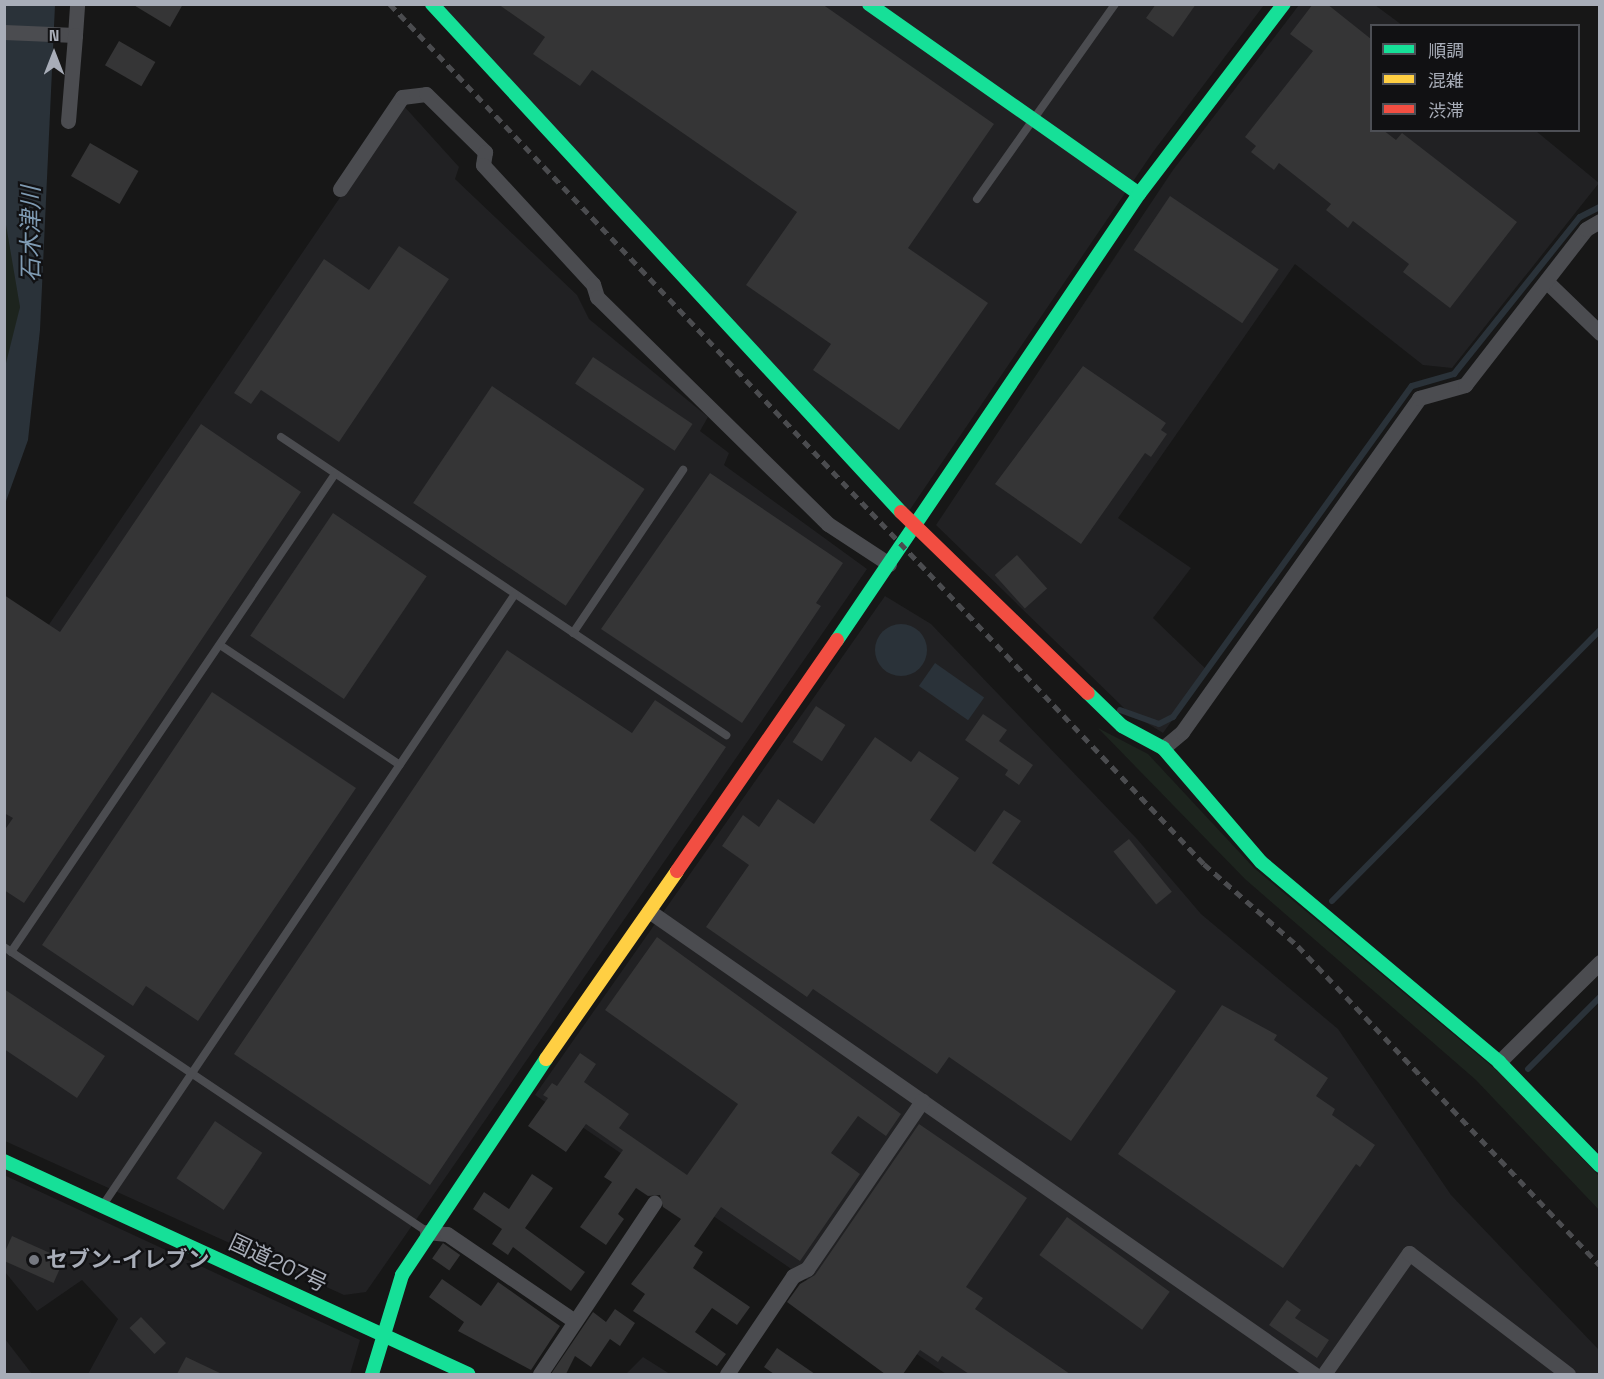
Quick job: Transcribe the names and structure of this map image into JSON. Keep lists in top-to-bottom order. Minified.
{"streets":{"main road":["国道207号"]},"water":["石木津川"],"places":["セブン-イレブン"],"legend":["順調","混雑","渋滞"],"north":"top"}
